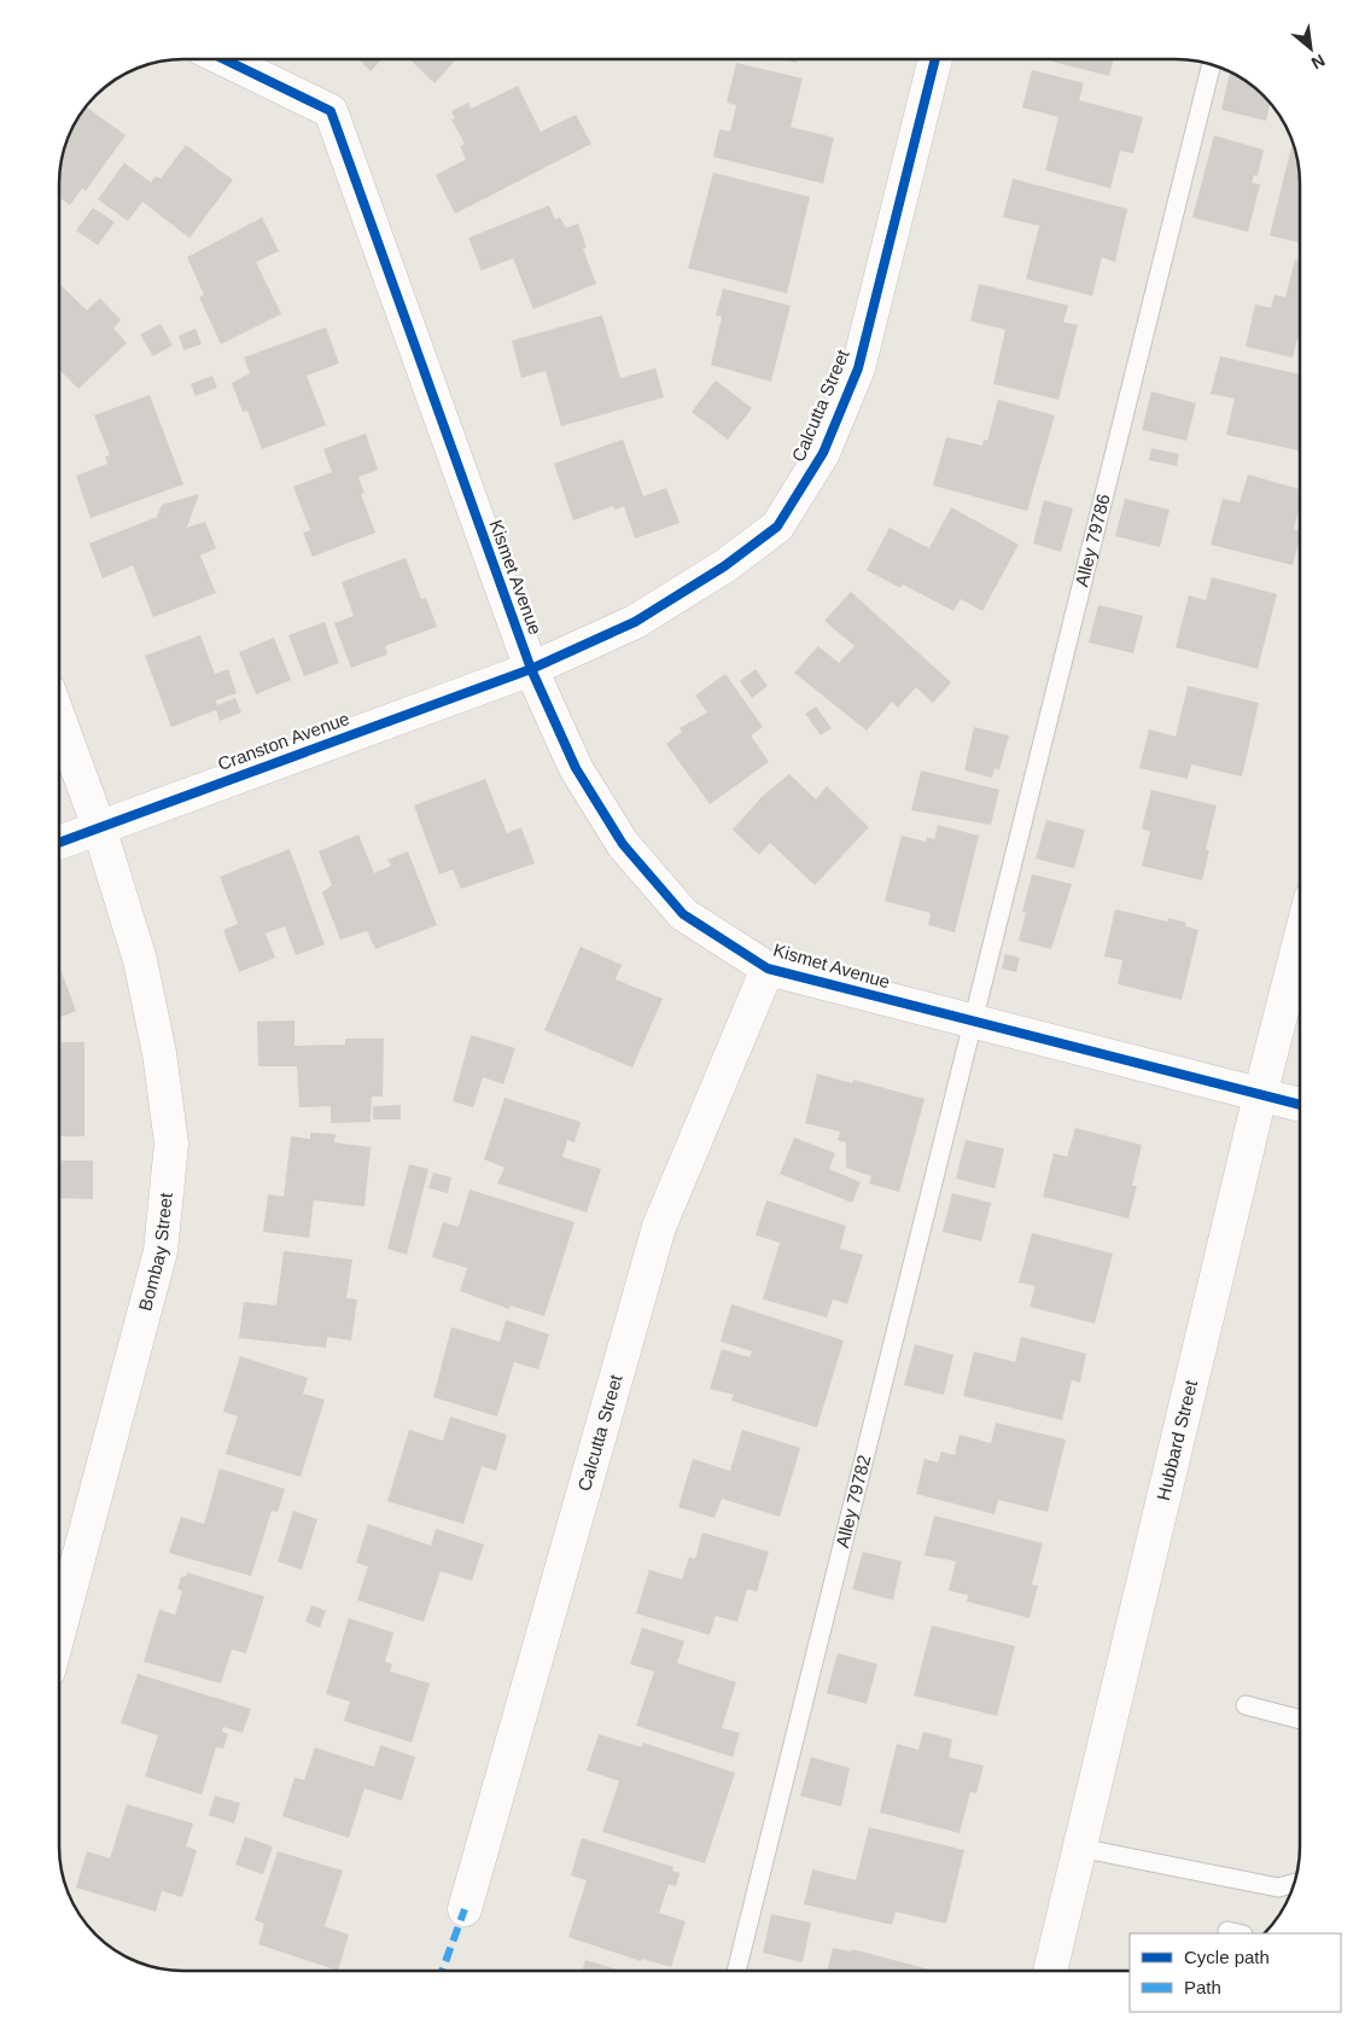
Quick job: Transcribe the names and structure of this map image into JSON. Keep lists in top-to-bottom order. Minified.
{"streets":{"street":["Calcutta Street","Kismet Avenue","Cranston Avenue","Bombay Street","Hubbard Street"],"lane":["Alley 79786","Alley 79782"]},"crossings":[["Calcutta Street","Kismet Avenue"],["Calcutta Street","Cranston Avenue"],["Alley 79786","Kismet Avenue"],["Alley 79786","Alley 79782"],["Kismet Avenue","Cranston Avenue"],["Kismet Avenue","Hubbard Street"],["Kismet Avenue","Alley 79782"],["Cranston Avenue","Bombay Street"]],"legend":["Cycle path","Path"],"north":"bottom right"}
